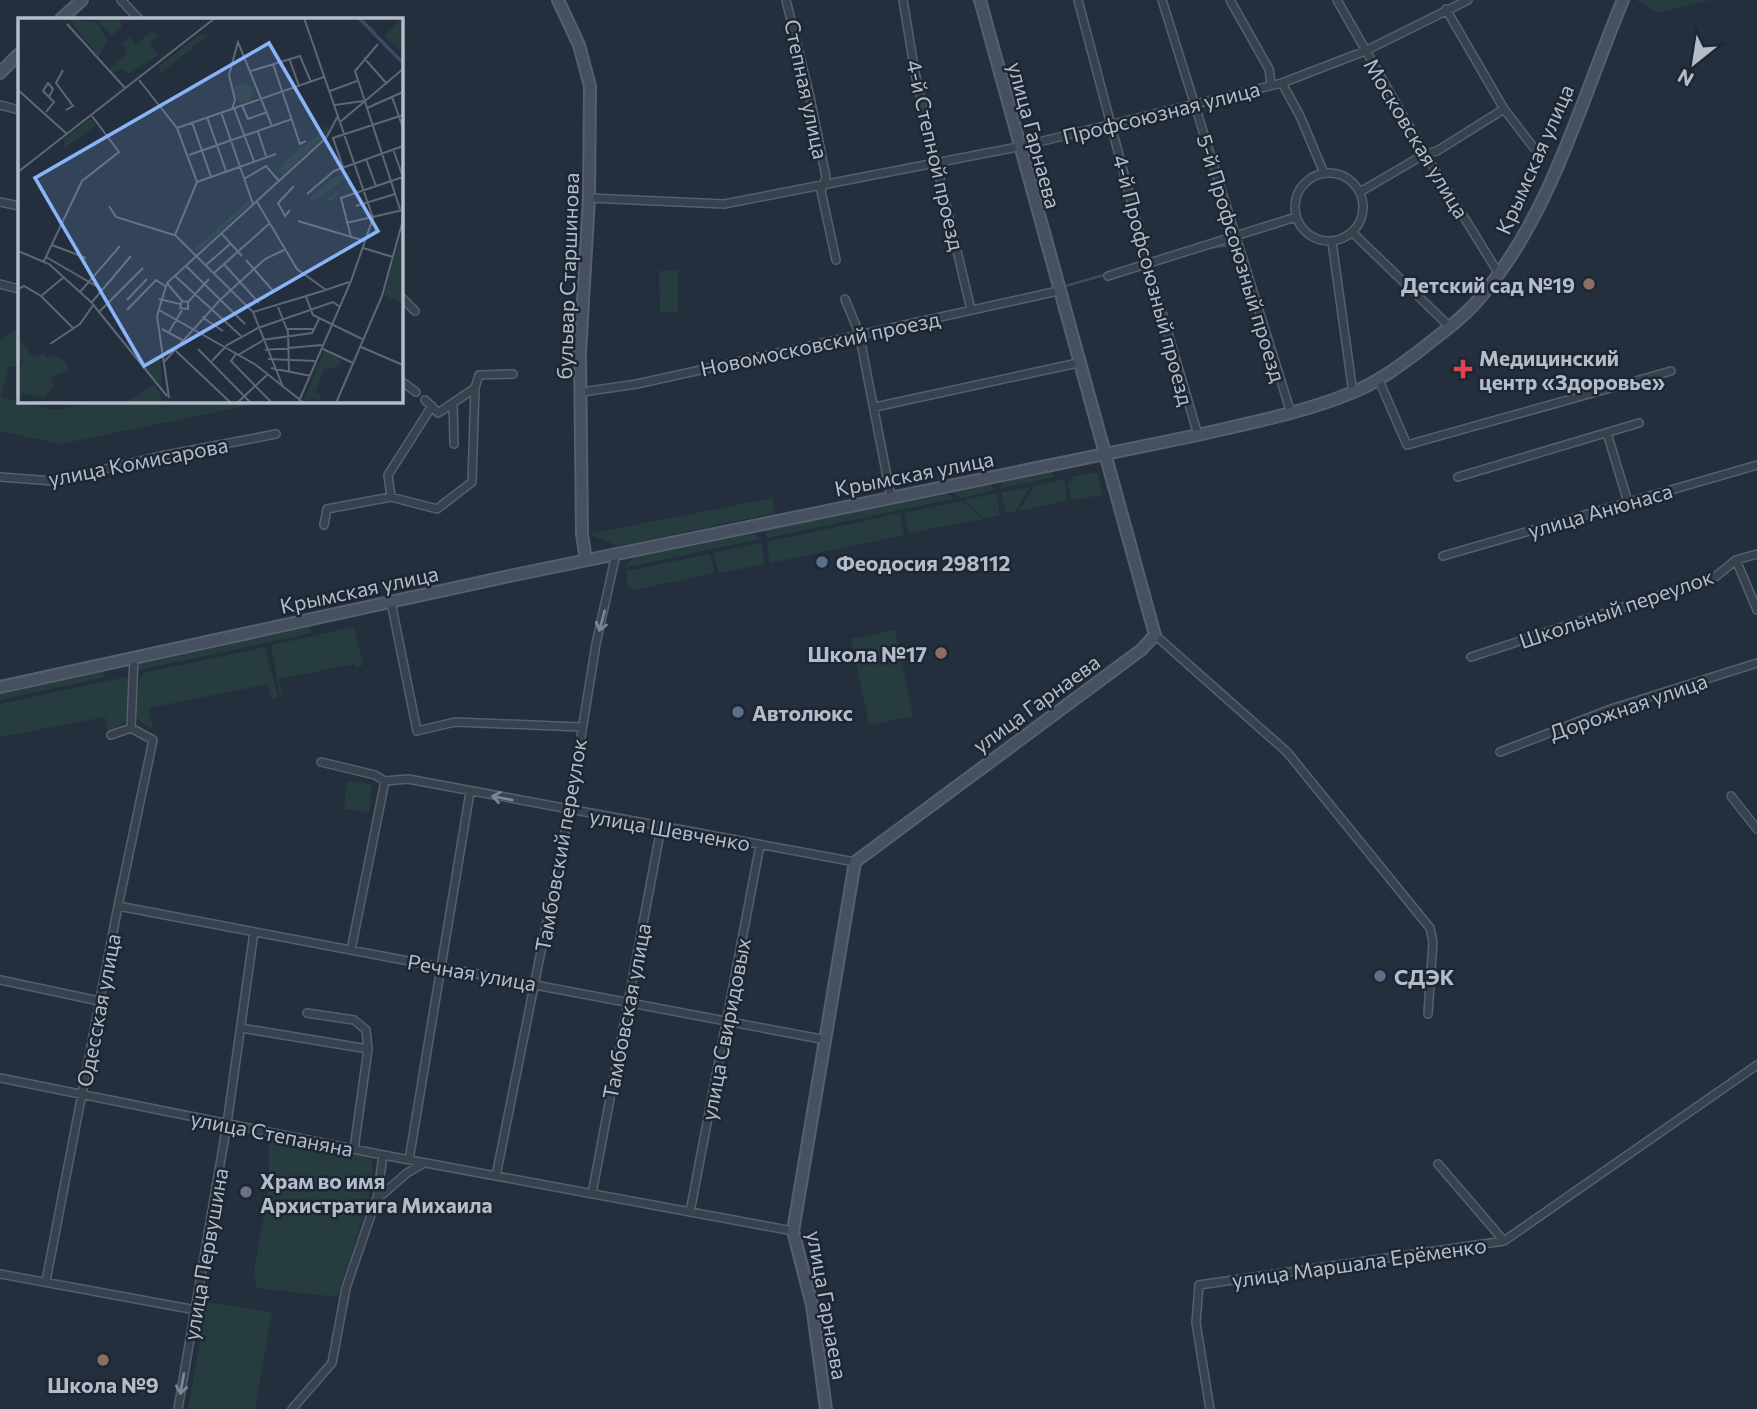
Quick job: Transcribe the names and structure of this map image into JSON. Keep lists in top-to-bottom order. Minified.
{"streets":{"street":["Степная улица","Профсоюзная улица","улица Гарнаева","Московская улица","4-й Степной проезд","Крымская улица","5-й Профсоюзный проезд","бульвар Старшинова","4-й Профсоюзный проезд","Новомосковский проезд","улица Комисарова","улица Анюнаса","Школьный переулок","Дорожная улица","улица Шевченко","Тамбовский переулок","Речная улица","Одесская улица","Тамбовская улица","улица Свиридовых","улица Степаняна","улица Первушина","улица Маршала Ерёменко"]},"crossings":[["Степная улица","Профсоюзная улица"],["Профсоюзная улица","улица Гарнаева"],["Профсоюзная улица","Московская улица"],["Профсоюзная улица","4-й Степной проезд"],["Профсоюзная улица","5-й Профсоюзный проезд"],["Профсоюзная улица","бульвар Старшинова"],["Профсоюзная улица","4-й Профсоюзный проезд"],["улица Гарнаева","Крымская улица"],["улица Гарнаева","Новомосковский проезд"],["улица Гарнаева","улица Шевченко"],["улица Гарнаева","Речная улица"],["улица Гарнаева","улица Степаняна"],["Московская улица","Крымская улица"],["4-й Степной проезд","Новомосковский проезд"],["Крымская улица","5-й Профсоюзный проезд"],["Крымская улица","бульвар Старшинова"],["Крымская улица","4-й Профсоюзный проезд"],["Крымская улица","Тамбовский переулок"],["бульвар Старшинова","Новомосковский проезд"],["улица Шевченко","Тамбовский переулок"],["улица Шевченко","Тамбовская улица"],["улица Шевченко","улица Свиридовых"],["Тамбовский переулок","Речная улица"],["Тамбовский переулок","улица Степаняна"],["Речная улица","Одесская улица"],["Речная улица","Тамбовская улица"],["Речная улица","улица Свиридовых"],["Речная улица","улица Первушина"],["Одесская улица","улица Степаняна"],["Тамбовская улица","улица Степаняна"],["улица Свиридовых","улица Степаняна"],["улица Степаняна","улица Первушина"]],"places":{"other":["Детский сад №19","Феодосия 298112","Школа №17","Автолюкс","СДЭК","Храм во имя Архистратига Михаила","Школа №9"],"health":["Медицинский центр «Здоровье»"]},"north":"bottom left"}
